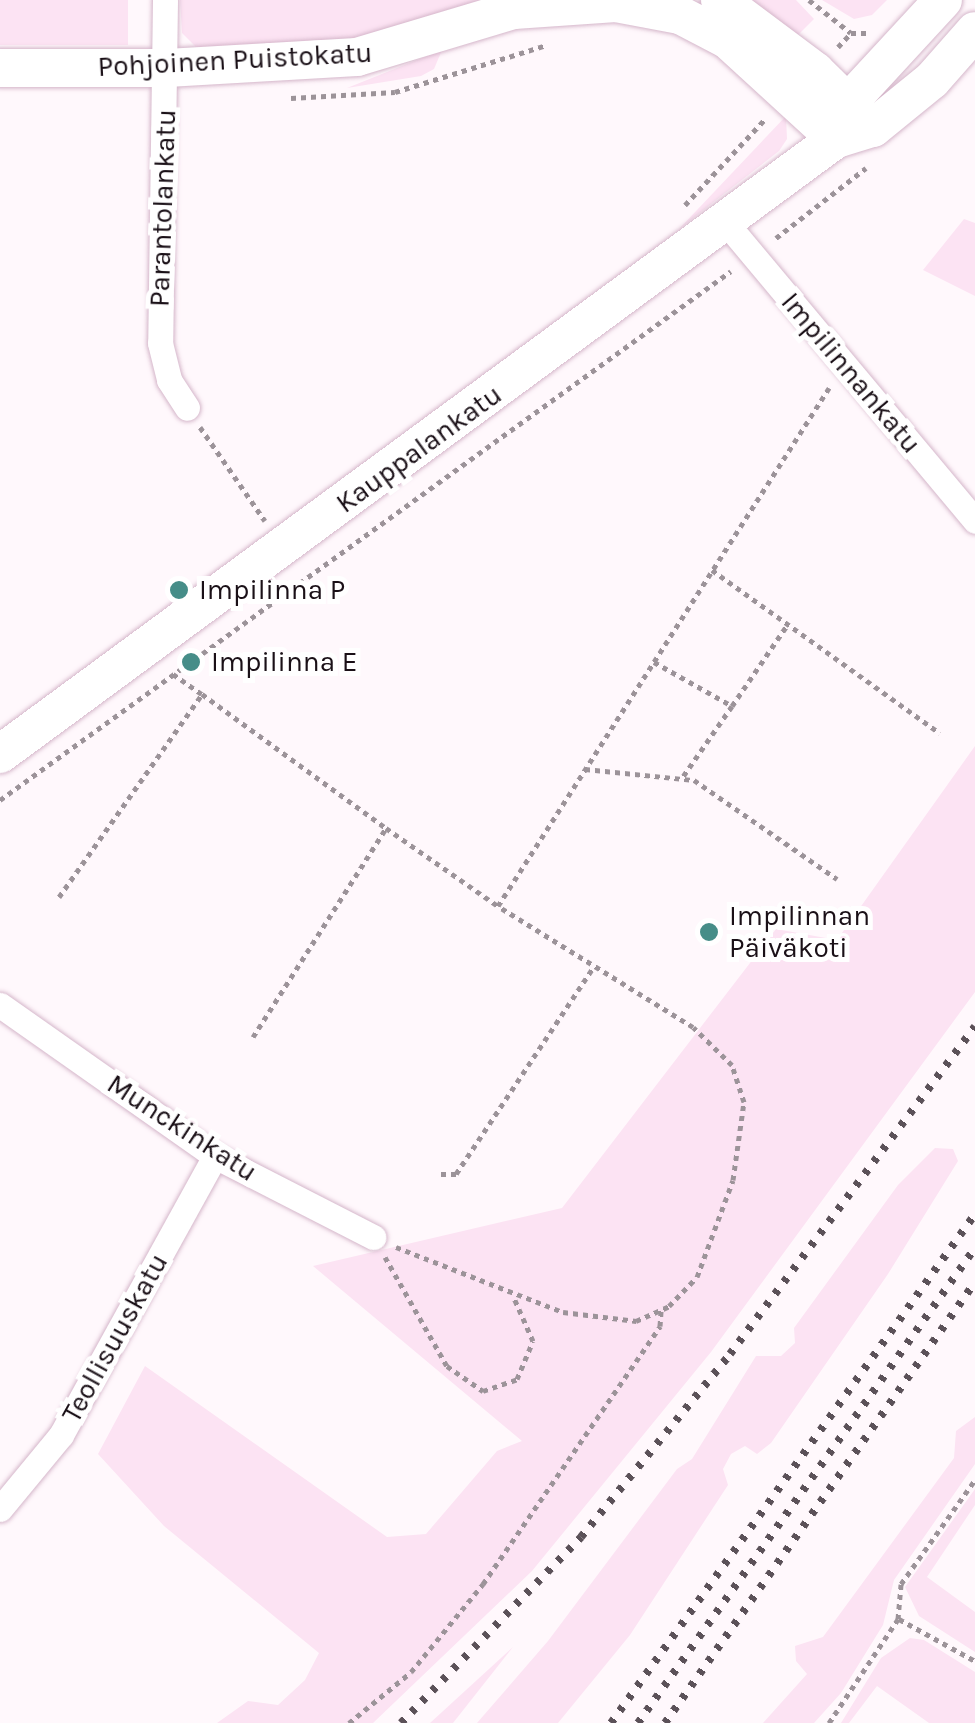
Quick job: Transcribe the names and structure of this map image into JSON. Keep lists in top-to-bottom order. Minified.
{"streets":{"main road":["Pohjoinen Puistokatu","Kauppalankatu"],"street":["Parantolankatu","Impilinnankatu","Munckinkatu","Teollisuuskatu"]},"crossings":[["Pohjoinen Puistokatu","Parantolankatu"],["Pohjoinen Puistokatu","Kauppalankatu"],["Impilinnankatu","Kauppalankatu"],["Munckinkatu","Teollisuuskatu"]],"places":["Impilinna P","Impilinna E","Impilinnan Päiväkoti"]}
